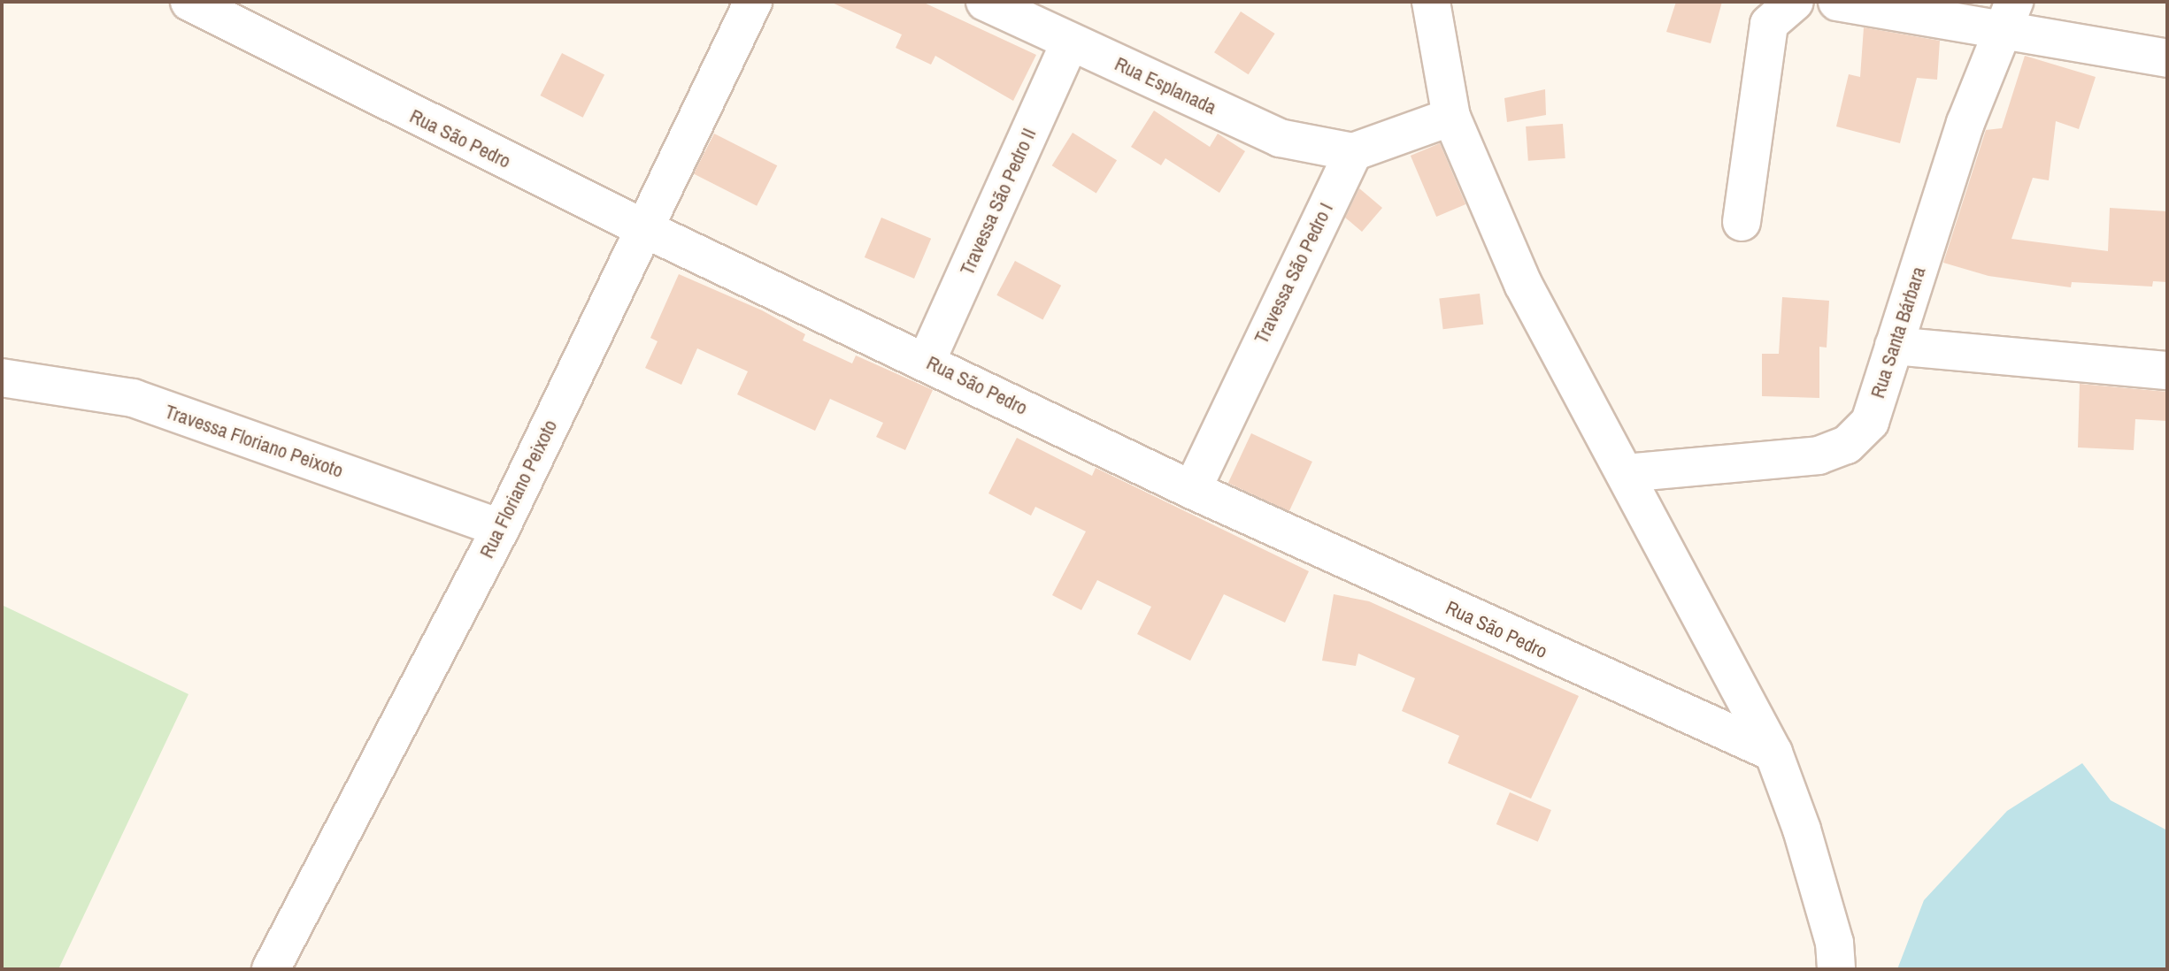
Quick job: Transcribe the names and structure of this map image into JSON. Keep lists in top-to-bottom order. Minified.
{"streets":{"street":["Rua Esplanada","Rua São Pedro","Travessa São Pedro II","Travessa São Pedro I","Rua Santa Bárbara","Travessa Floriano Peixoto","Rua Floriano Peixoto"]},"crossings":[["Rua Esplanada","Travessa São Pedro II"],["Rua Esplanada","Travessa São Pedro I"],["Rua São Pedro","Travessa São Pedro II"],["Rua São Pedro","Travessa São Pedro I"],["Rua São Pedro","Rua Floriano Peixoto"],["Travessa Floriano Peixoto","Rua Floriano Peixoto"]]}
